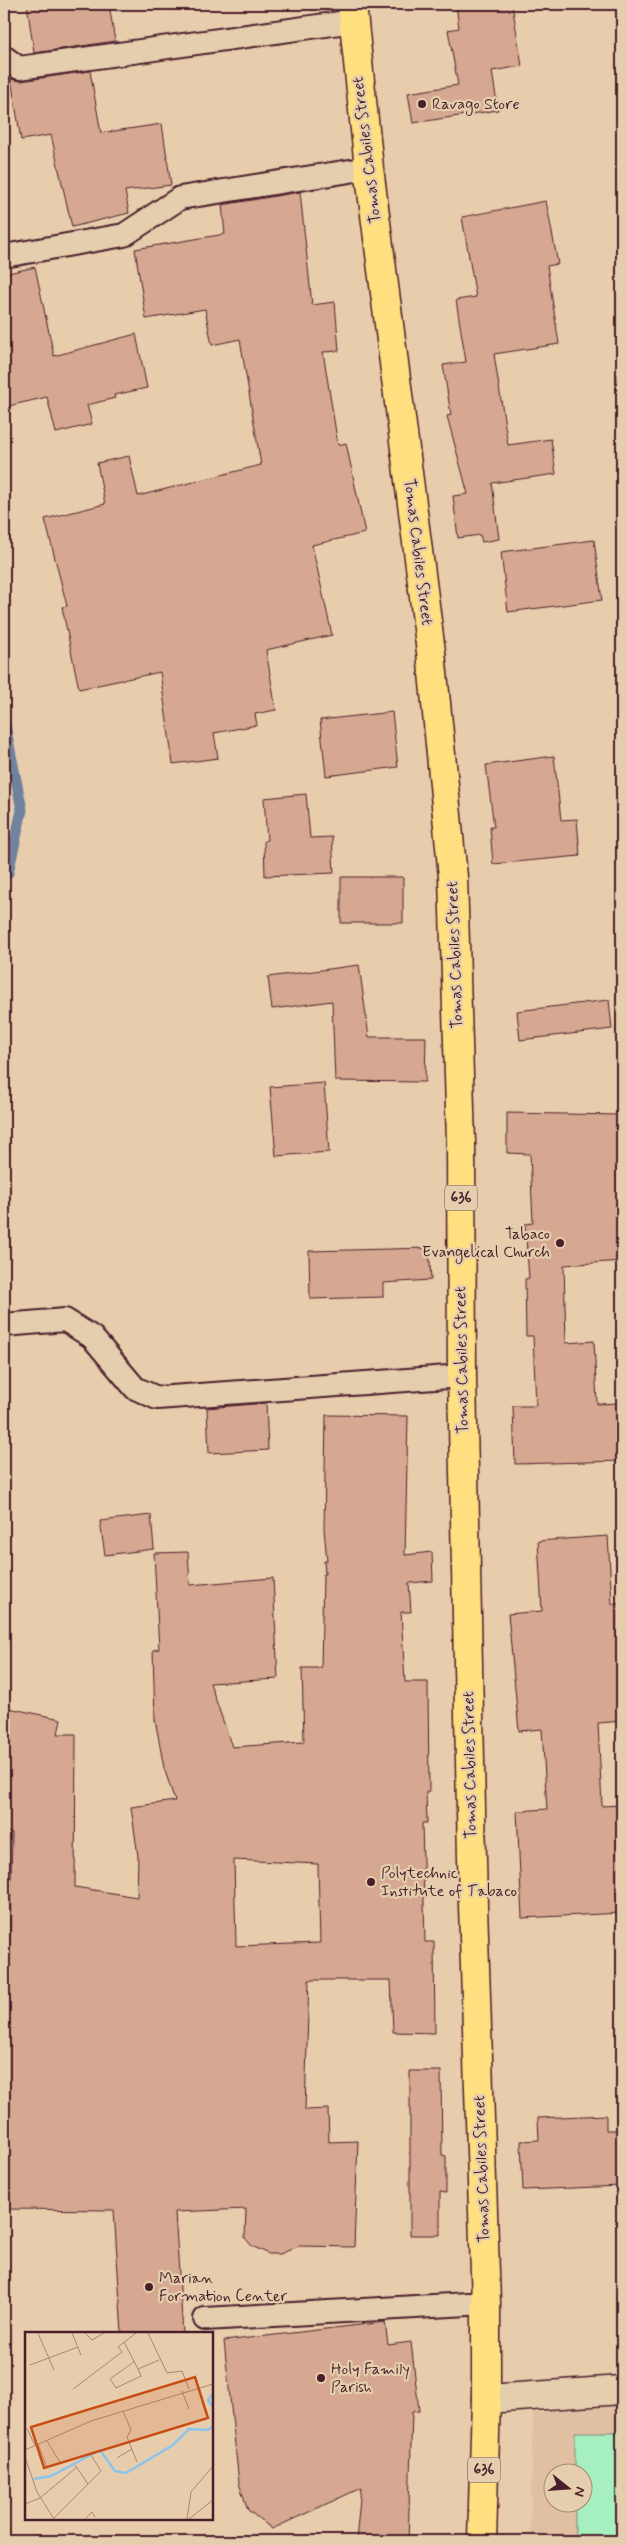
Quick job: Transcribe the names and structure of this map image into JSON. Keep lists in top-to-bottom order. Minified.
{"streets":{"main road":["Tomas Cabiles Street","636"]},"places":["Ravago Store","Tabaco Evangelical Church","Polytechnic Institute of Tabaco","Marian Formation Center","Holy Family Parish"],"north":"right"}
